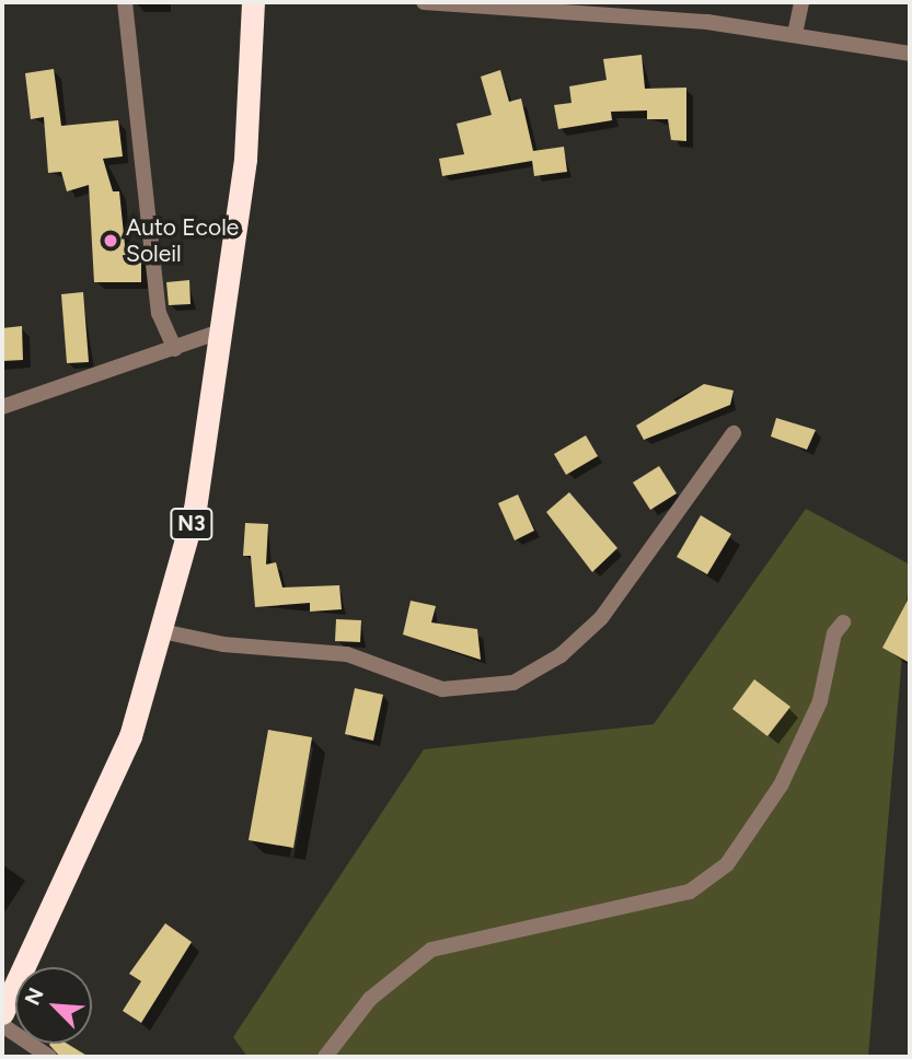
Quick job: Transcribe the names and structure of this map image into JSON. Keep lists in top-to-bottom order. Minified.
{"streets":{"highway":["N3"]},"places":["Auto Ecole Soleil"],"north":"top left"}
